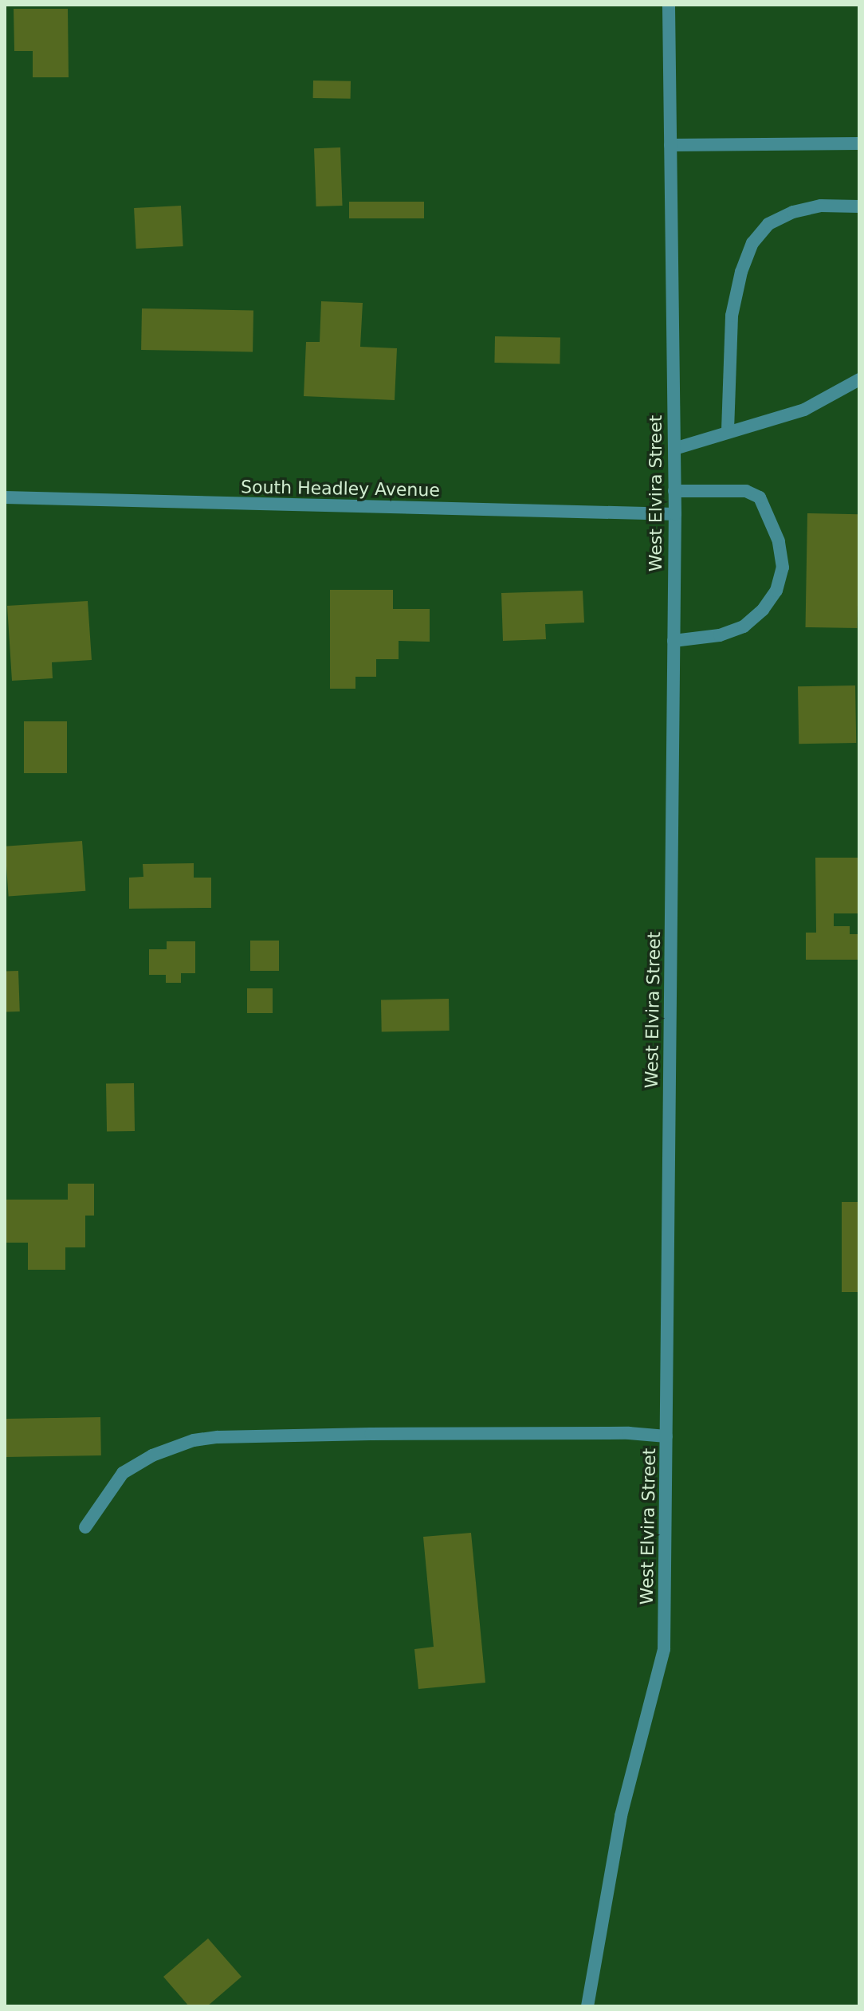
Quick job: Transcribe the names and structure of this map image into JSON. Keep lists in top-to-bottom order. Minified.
{"streets":{"street":["South Headley Avenue","West Elvira Street"]},"crossings":[["South Headley Avenue","West Elvira Street"]]}
